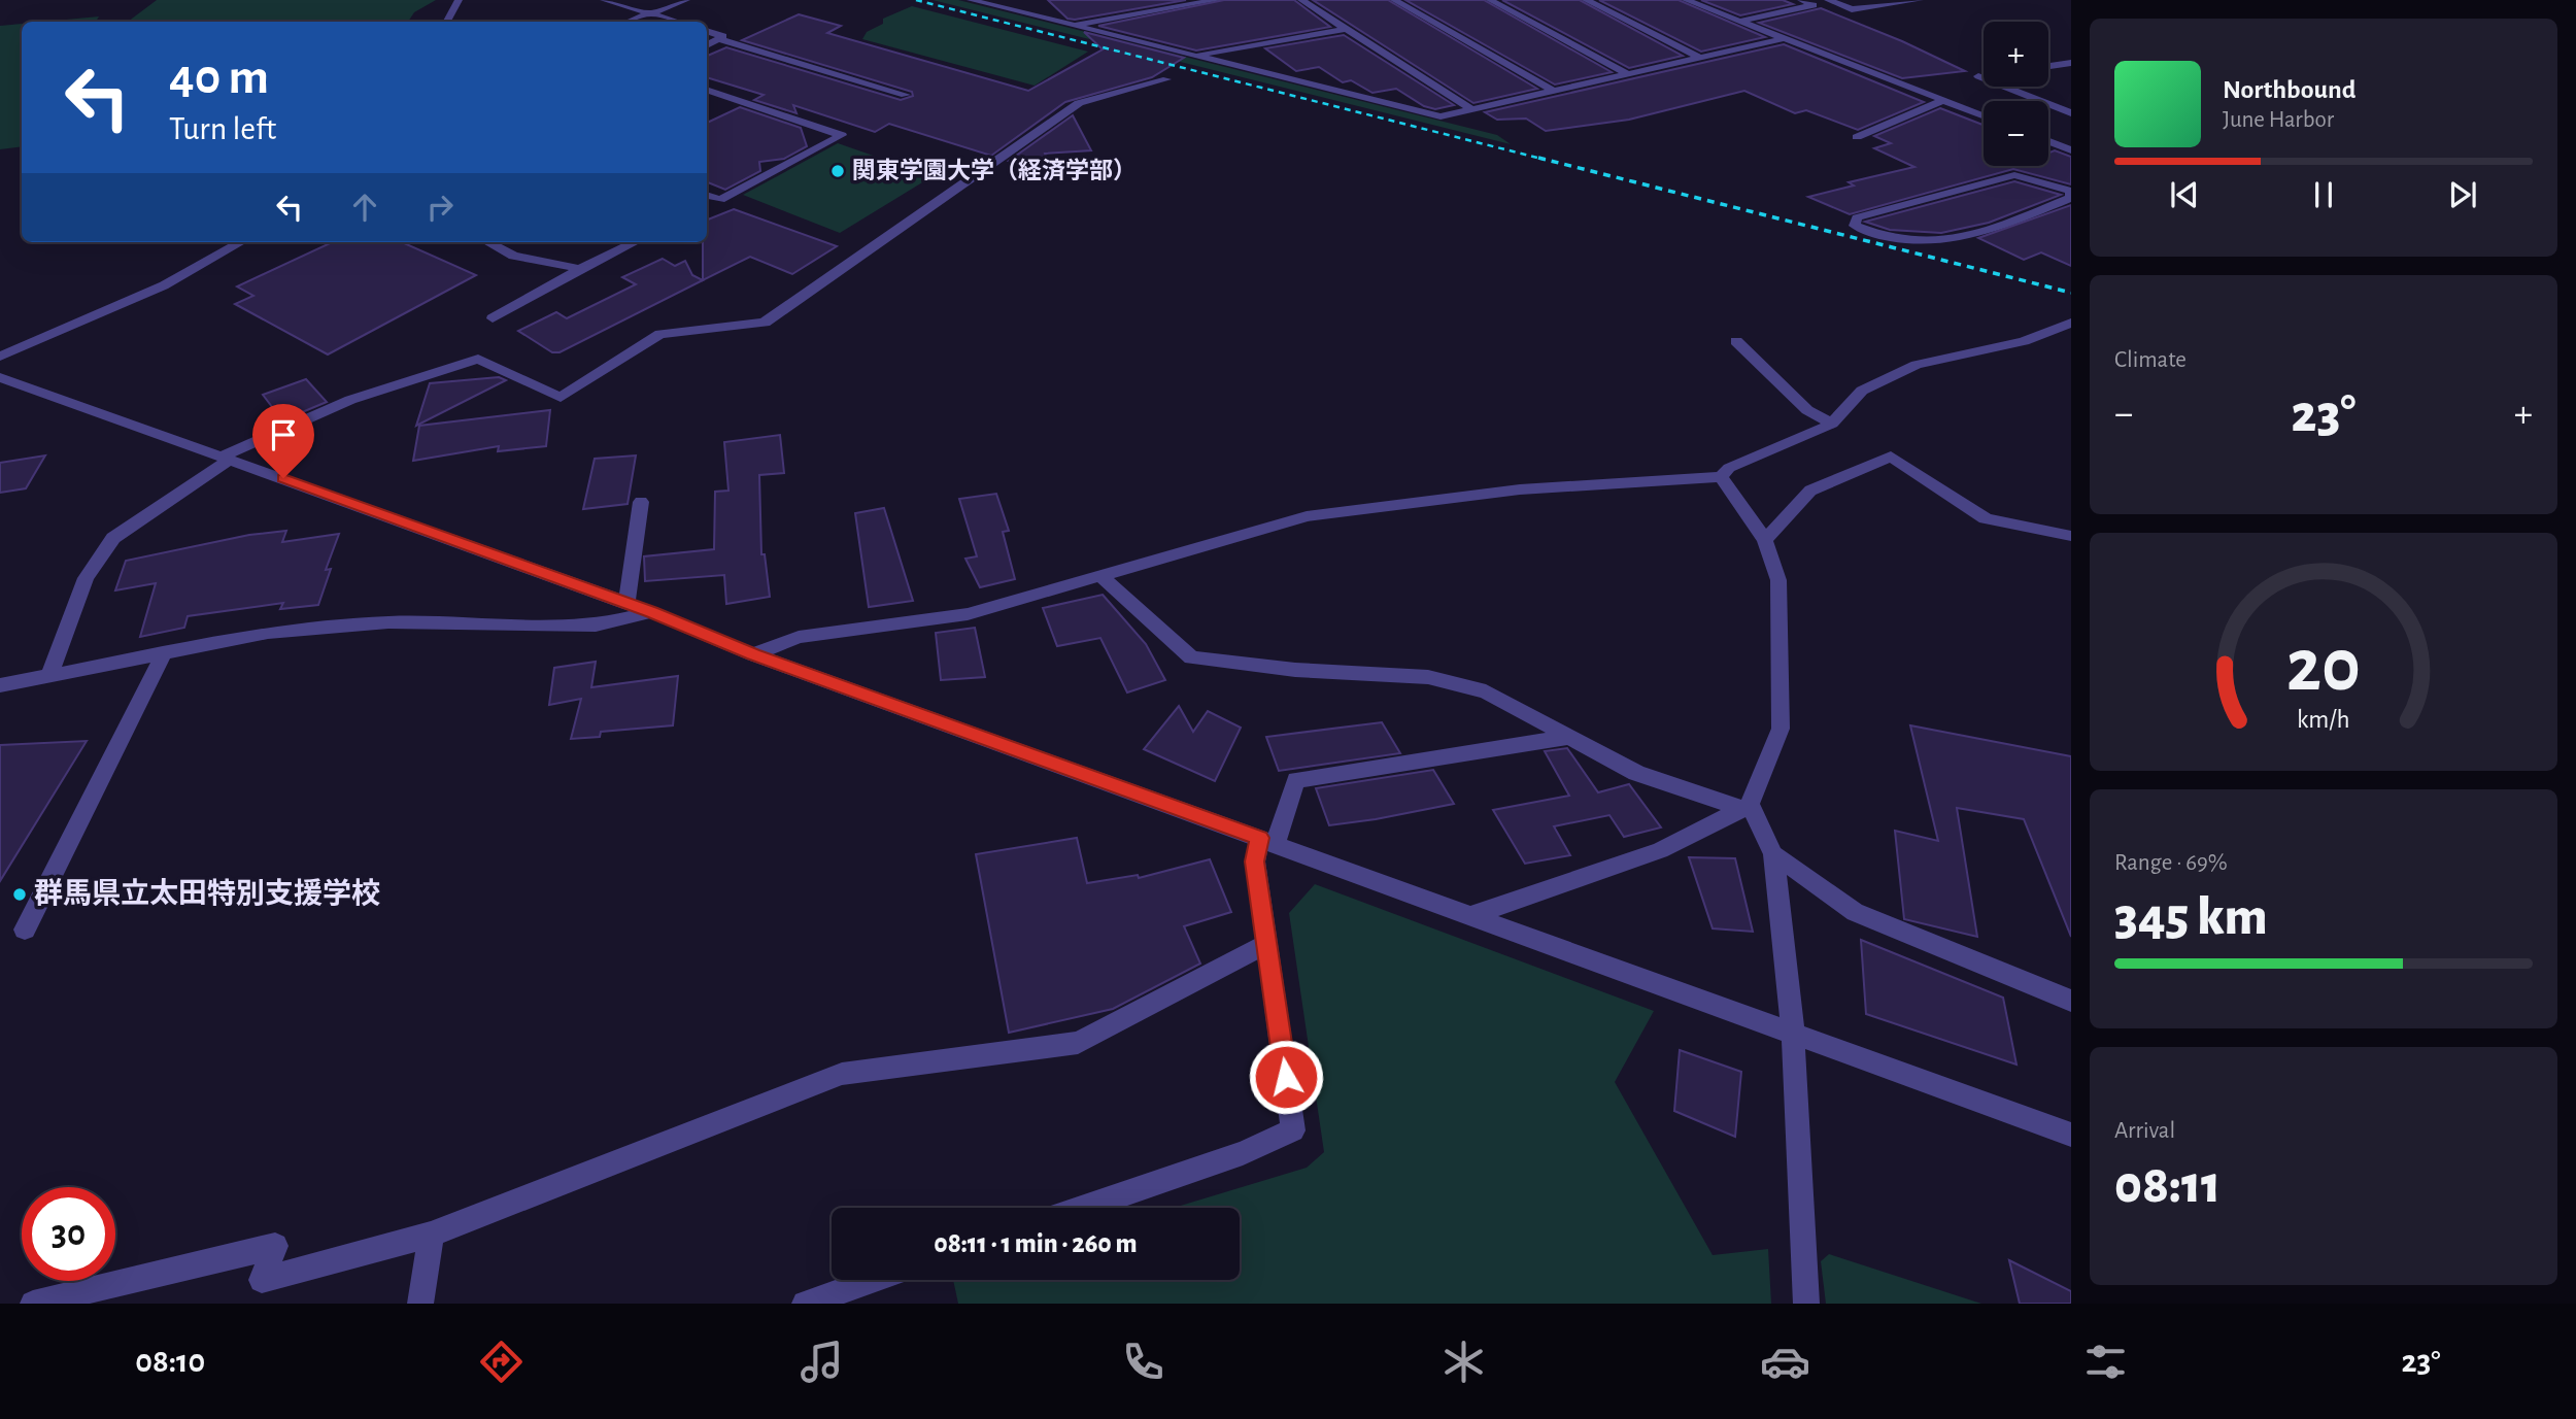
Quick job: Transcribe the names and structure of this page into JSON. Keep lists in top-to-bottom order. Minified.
{"places":["関東学園大学（経済学部）","群馬県立太田特別支援学校"],"page":{"map_buttons":["+","−"],"turn":["40 m","Turn left"],"song":["Northbound","June Harbor"],"tile":["Climate",["Range · 69%","345 km"],["Arrival","08:11"]],"heat":["−","23°","+"],"limit":"30","trip":"08:11 · 1 min · 260 m","tabs":["08:10","23°"],"gauge":["20","km/h"]}}
